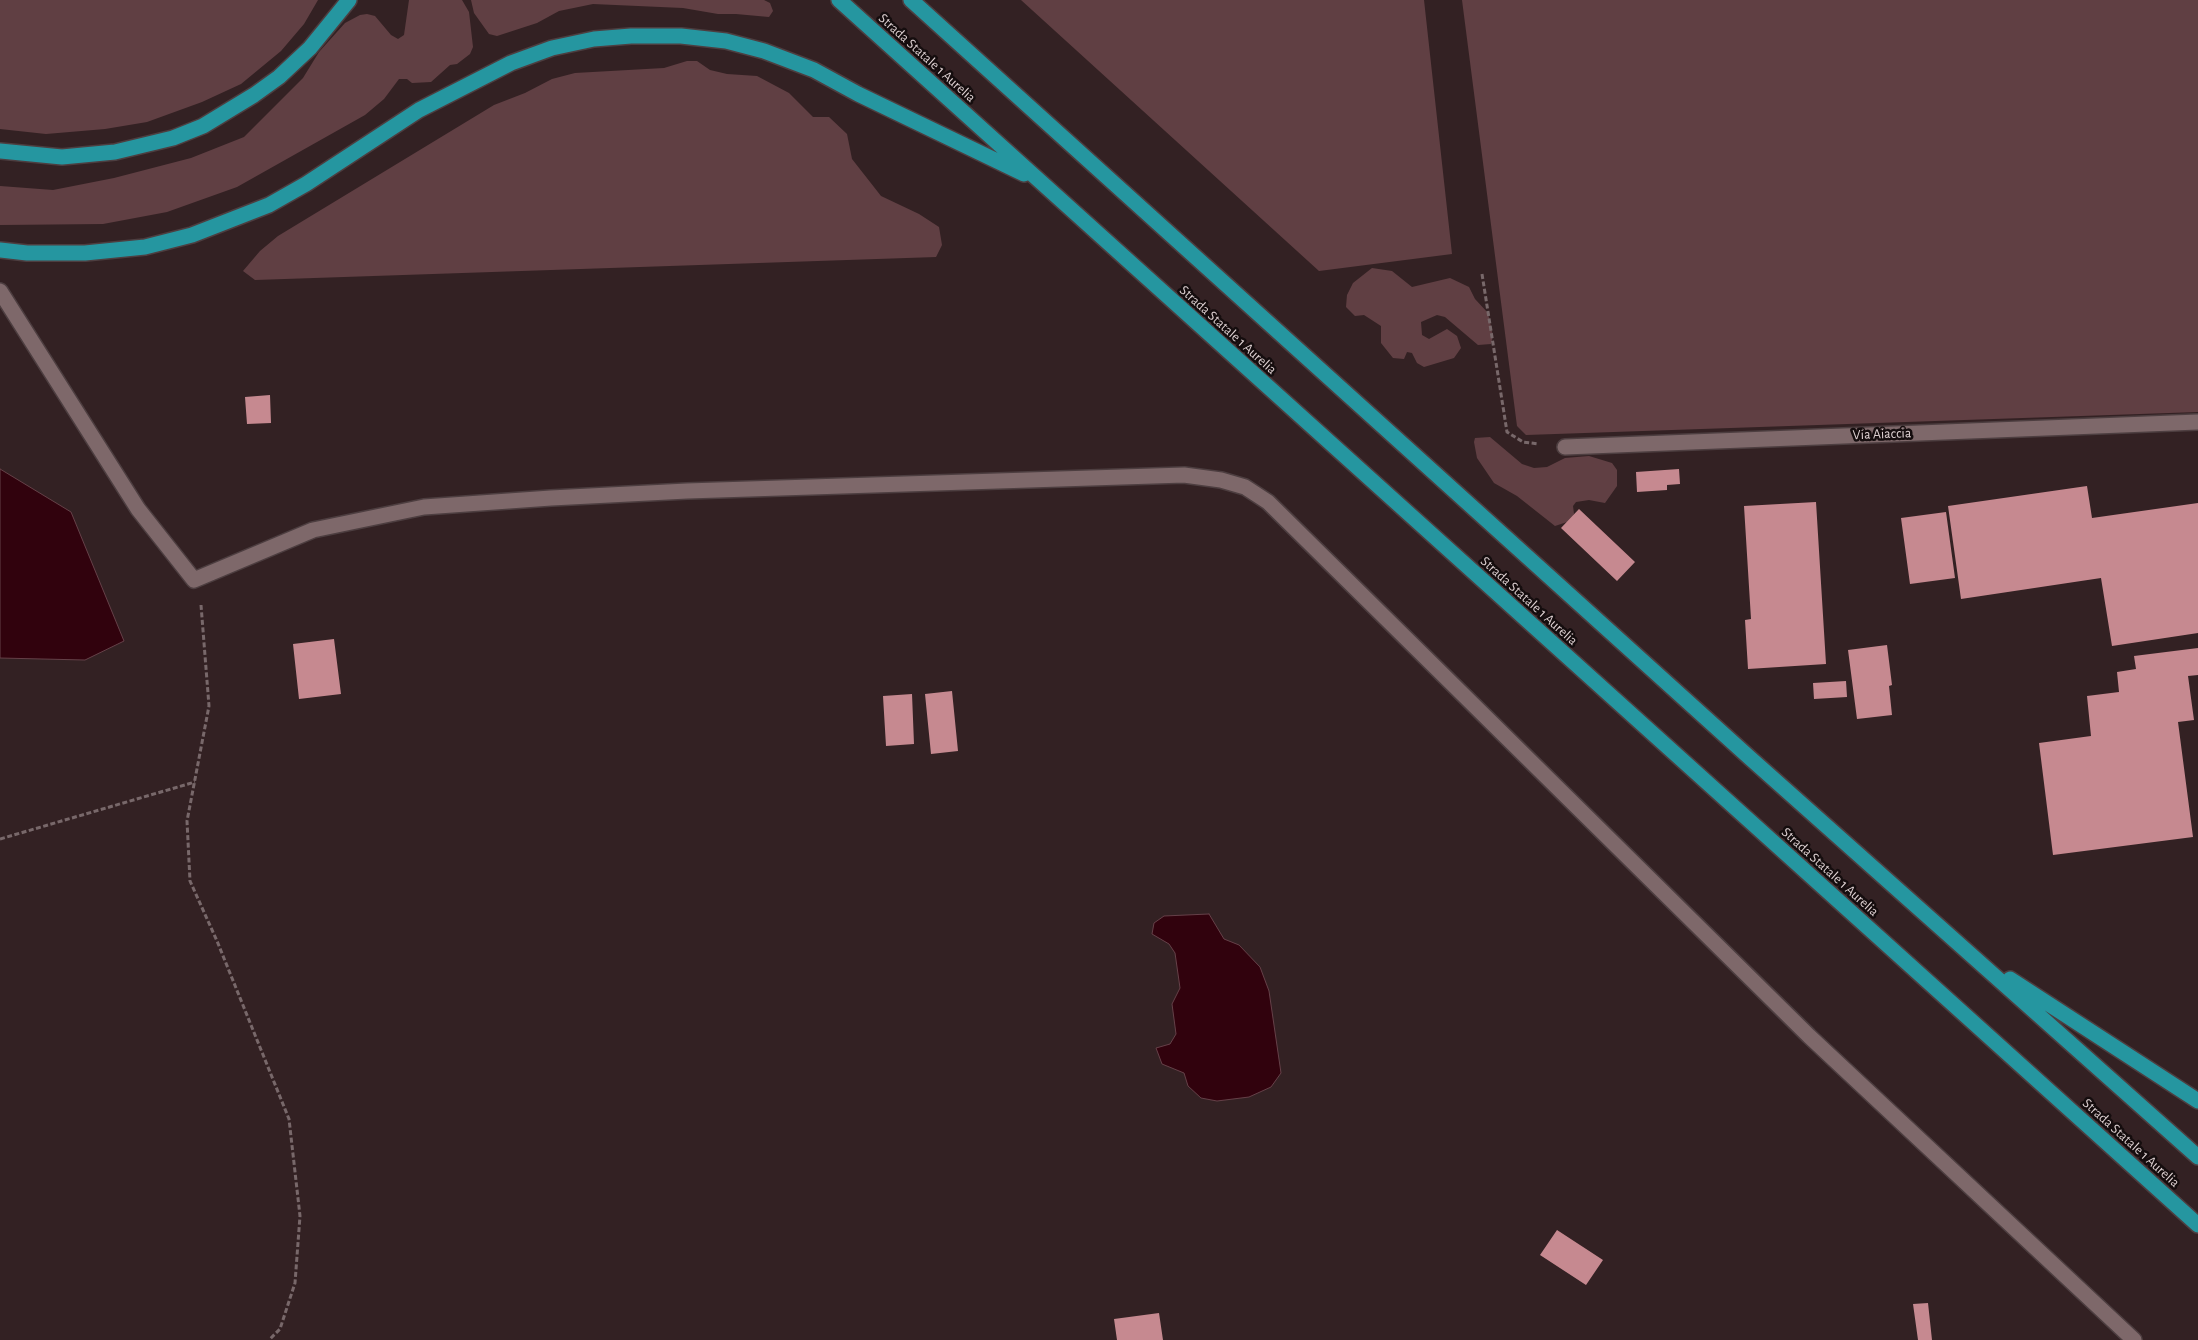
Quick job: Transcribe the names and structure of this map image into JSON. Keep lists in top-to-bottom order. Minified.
{"streets":{"highway":["Strada Statale 1 Aurelia"],"street":["Via Aiaccia"]}}
